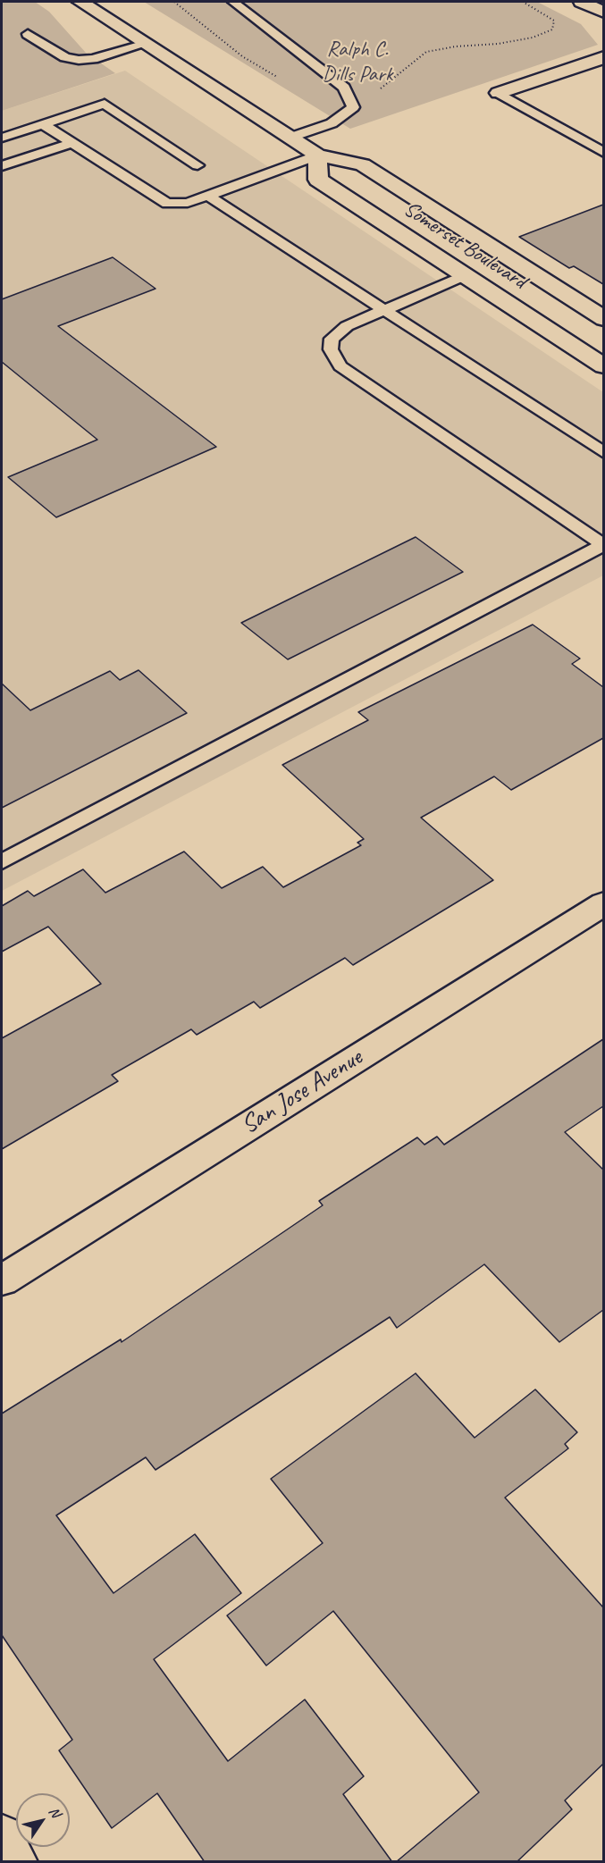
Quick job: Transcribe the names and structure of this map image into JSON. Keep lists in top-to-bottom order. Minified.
{"streets":{"main road":["Somerset Boulevard","San Jose Avenue"]},"parks":["Ralph C. Dills Park"],"north":"top right"}
